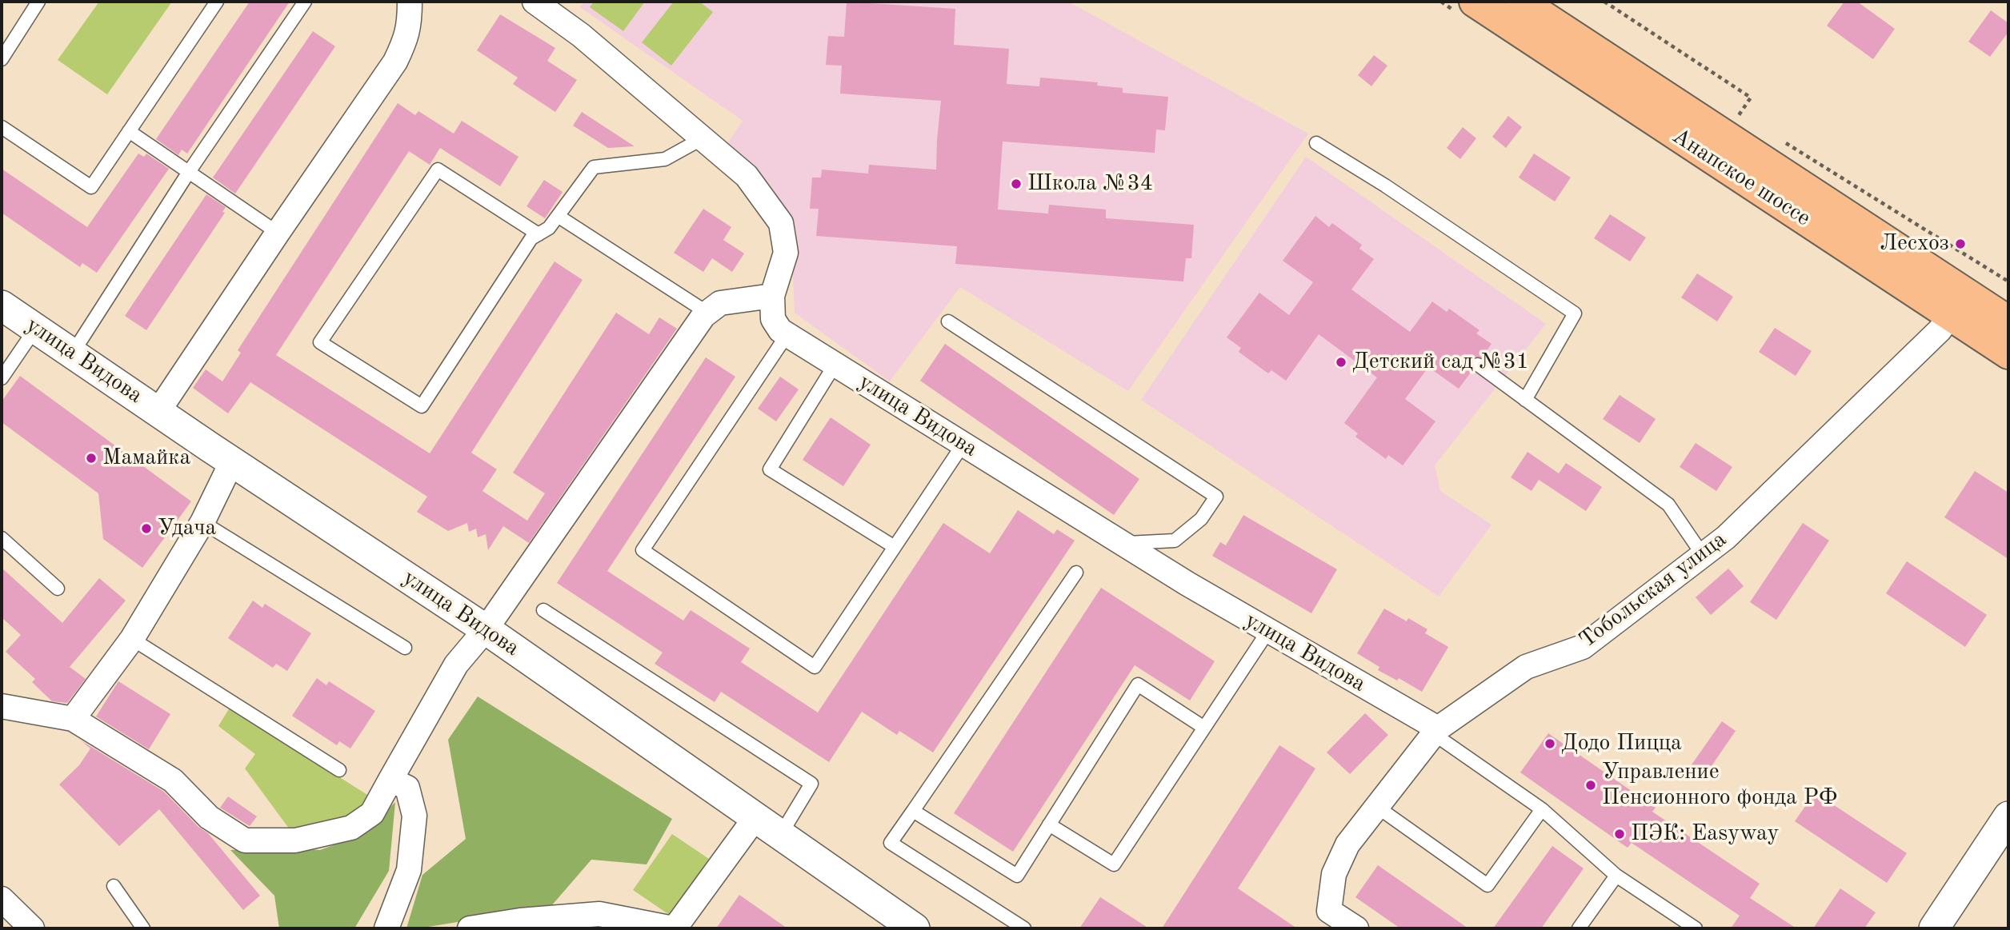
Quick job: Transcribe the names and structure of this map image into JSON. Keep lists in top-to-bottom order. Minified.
{"streets":{"highway":["Анапское шоссе"],"street":["улица Видова","Тобольская улица"]},"crossings":[["Анапское шоссе","Тобольская улица"],["улица Видова","Тобольская улица"]],"places":["Школа №34","Лесхоз","Детский сад №31","Мамайка","Удача","Додо Пицца","Управление Пенсионного фонда РФ","ПЭК: Easyway"]}
